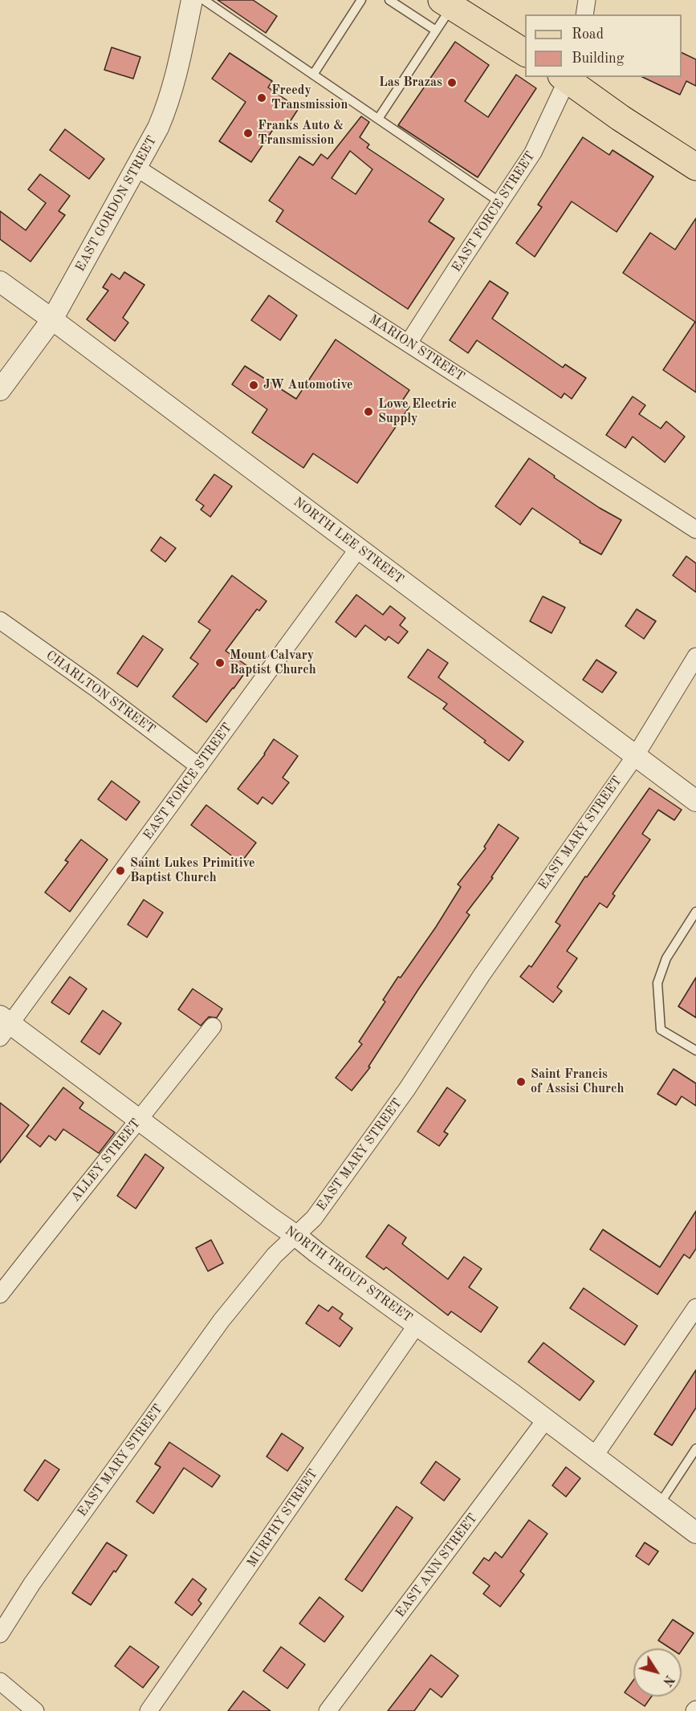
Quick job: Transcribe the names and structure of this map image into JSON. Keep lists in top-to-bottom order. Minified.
{"streets":{"street":["EAST GORDON STREET","EAST FORCE STREET","MARION STREET","NORTH LEE STREET","CHARLTON STREET","EAST MARY STREET","ALLEY STREET","NORTH TROUP STREET","MURPHY STREET","EAST ANN STREET"]},"crossings":[["EAST GORDON STREET","MARION STREET"],["EAST GORDON STREET","NORTH LEE STREET"],["EAST FORCE STREET","MARION STREET"],["EAST FORCE STREET","NORTH LEE STREET"],["EAST FORCE STREET","CHARLTON STREET"],["EAST FORCE STREET","NORTH TROUP STREET"],["NORTH LEE STREET","EAST MARY STREET"],["EAST MARY STREET","NORTH TROUP STREET"],["ALLEY STREET","NORTH TROUP STREET"],["NORTH TROUP STREET","MURPHY STREET"],["NORTH TROUP STREET","EAST ANN STREET"]],"places":["Las Brazas","Freedy Transmission","Franks Auto & Transmission","JW Automotive","Lowe Electric Supply","Mount Calvary Baptist Church","Saint Lukes Primitive Baptist Church","Saint Francis of Assisi Church"],"legend":["Road","Building"],"north":"bottom right"}
